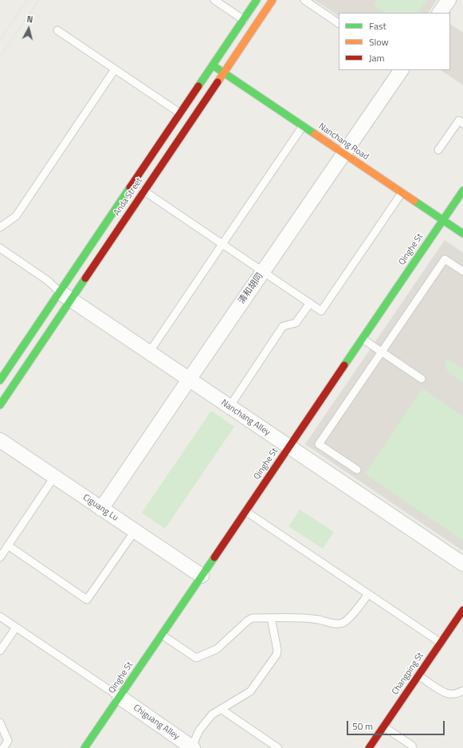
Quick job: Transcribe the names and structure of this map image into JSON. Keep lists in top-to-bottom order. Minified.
{"streets":{"street":["Nanchang Road","Anda Street","Qinghe St","清和胡同","Nanchang Alley","Ciguang Lu","Changping St","Chiguang Alley"]},"crossings":[["Nanchang Road","Anda Street"],["Nanchang Road","Qinghe St"],["Nanchang Road","清和胡同"],["Anda Street","Nanchang Alley"],["Qinghe St","Nanchang Alley"],["Qinghe St","Ciguang Lu"],["Qinghe St","Chiguang Alley"],["清和胡同","Nanchang Alley"],["清和胡同","Ciguang Lu"]],"legend":["Fast","Slow","Jam"],"scale_bar":"50 m","north":"top"}
